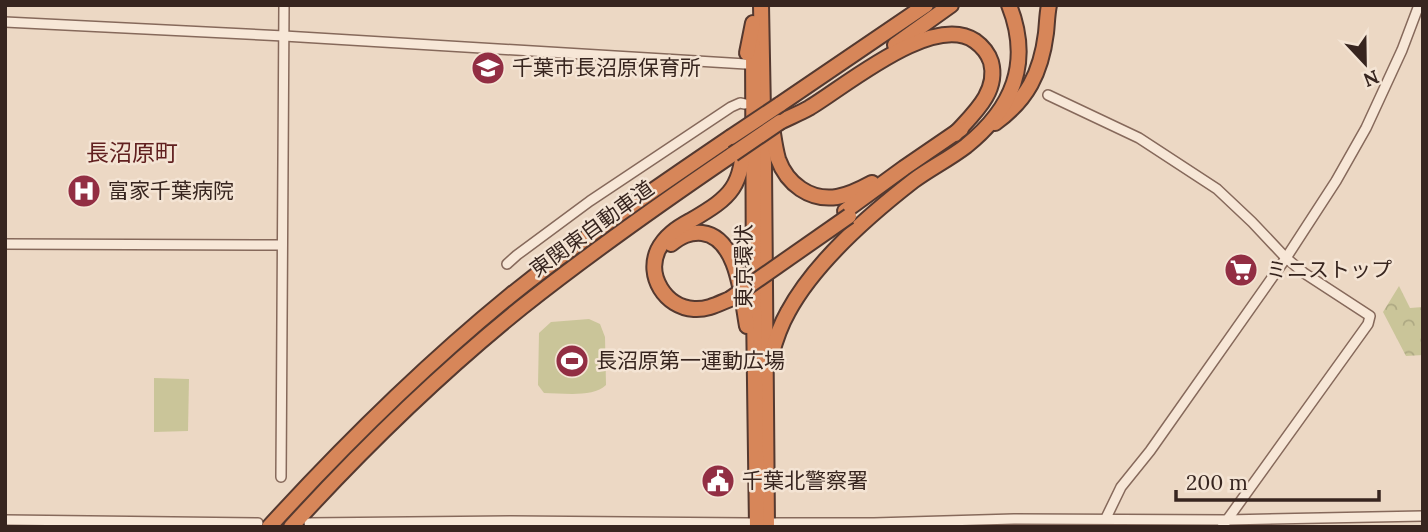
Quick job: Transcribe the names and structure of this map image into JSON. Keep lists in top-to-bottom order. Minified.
{"streets":{"highway":["東関東自動車道","東京環状"]},"districts":["長沼原町"],"places":{"school or university":["千葉市長沼原保育所"],"hospital":["富家千葉病院"],"supermarket":["ミニストップ"],"sports":["長沼原第一運動広場"],"public building":["千葉北警察署"]},"scale_bar":"200 m","north":"bottom"}
